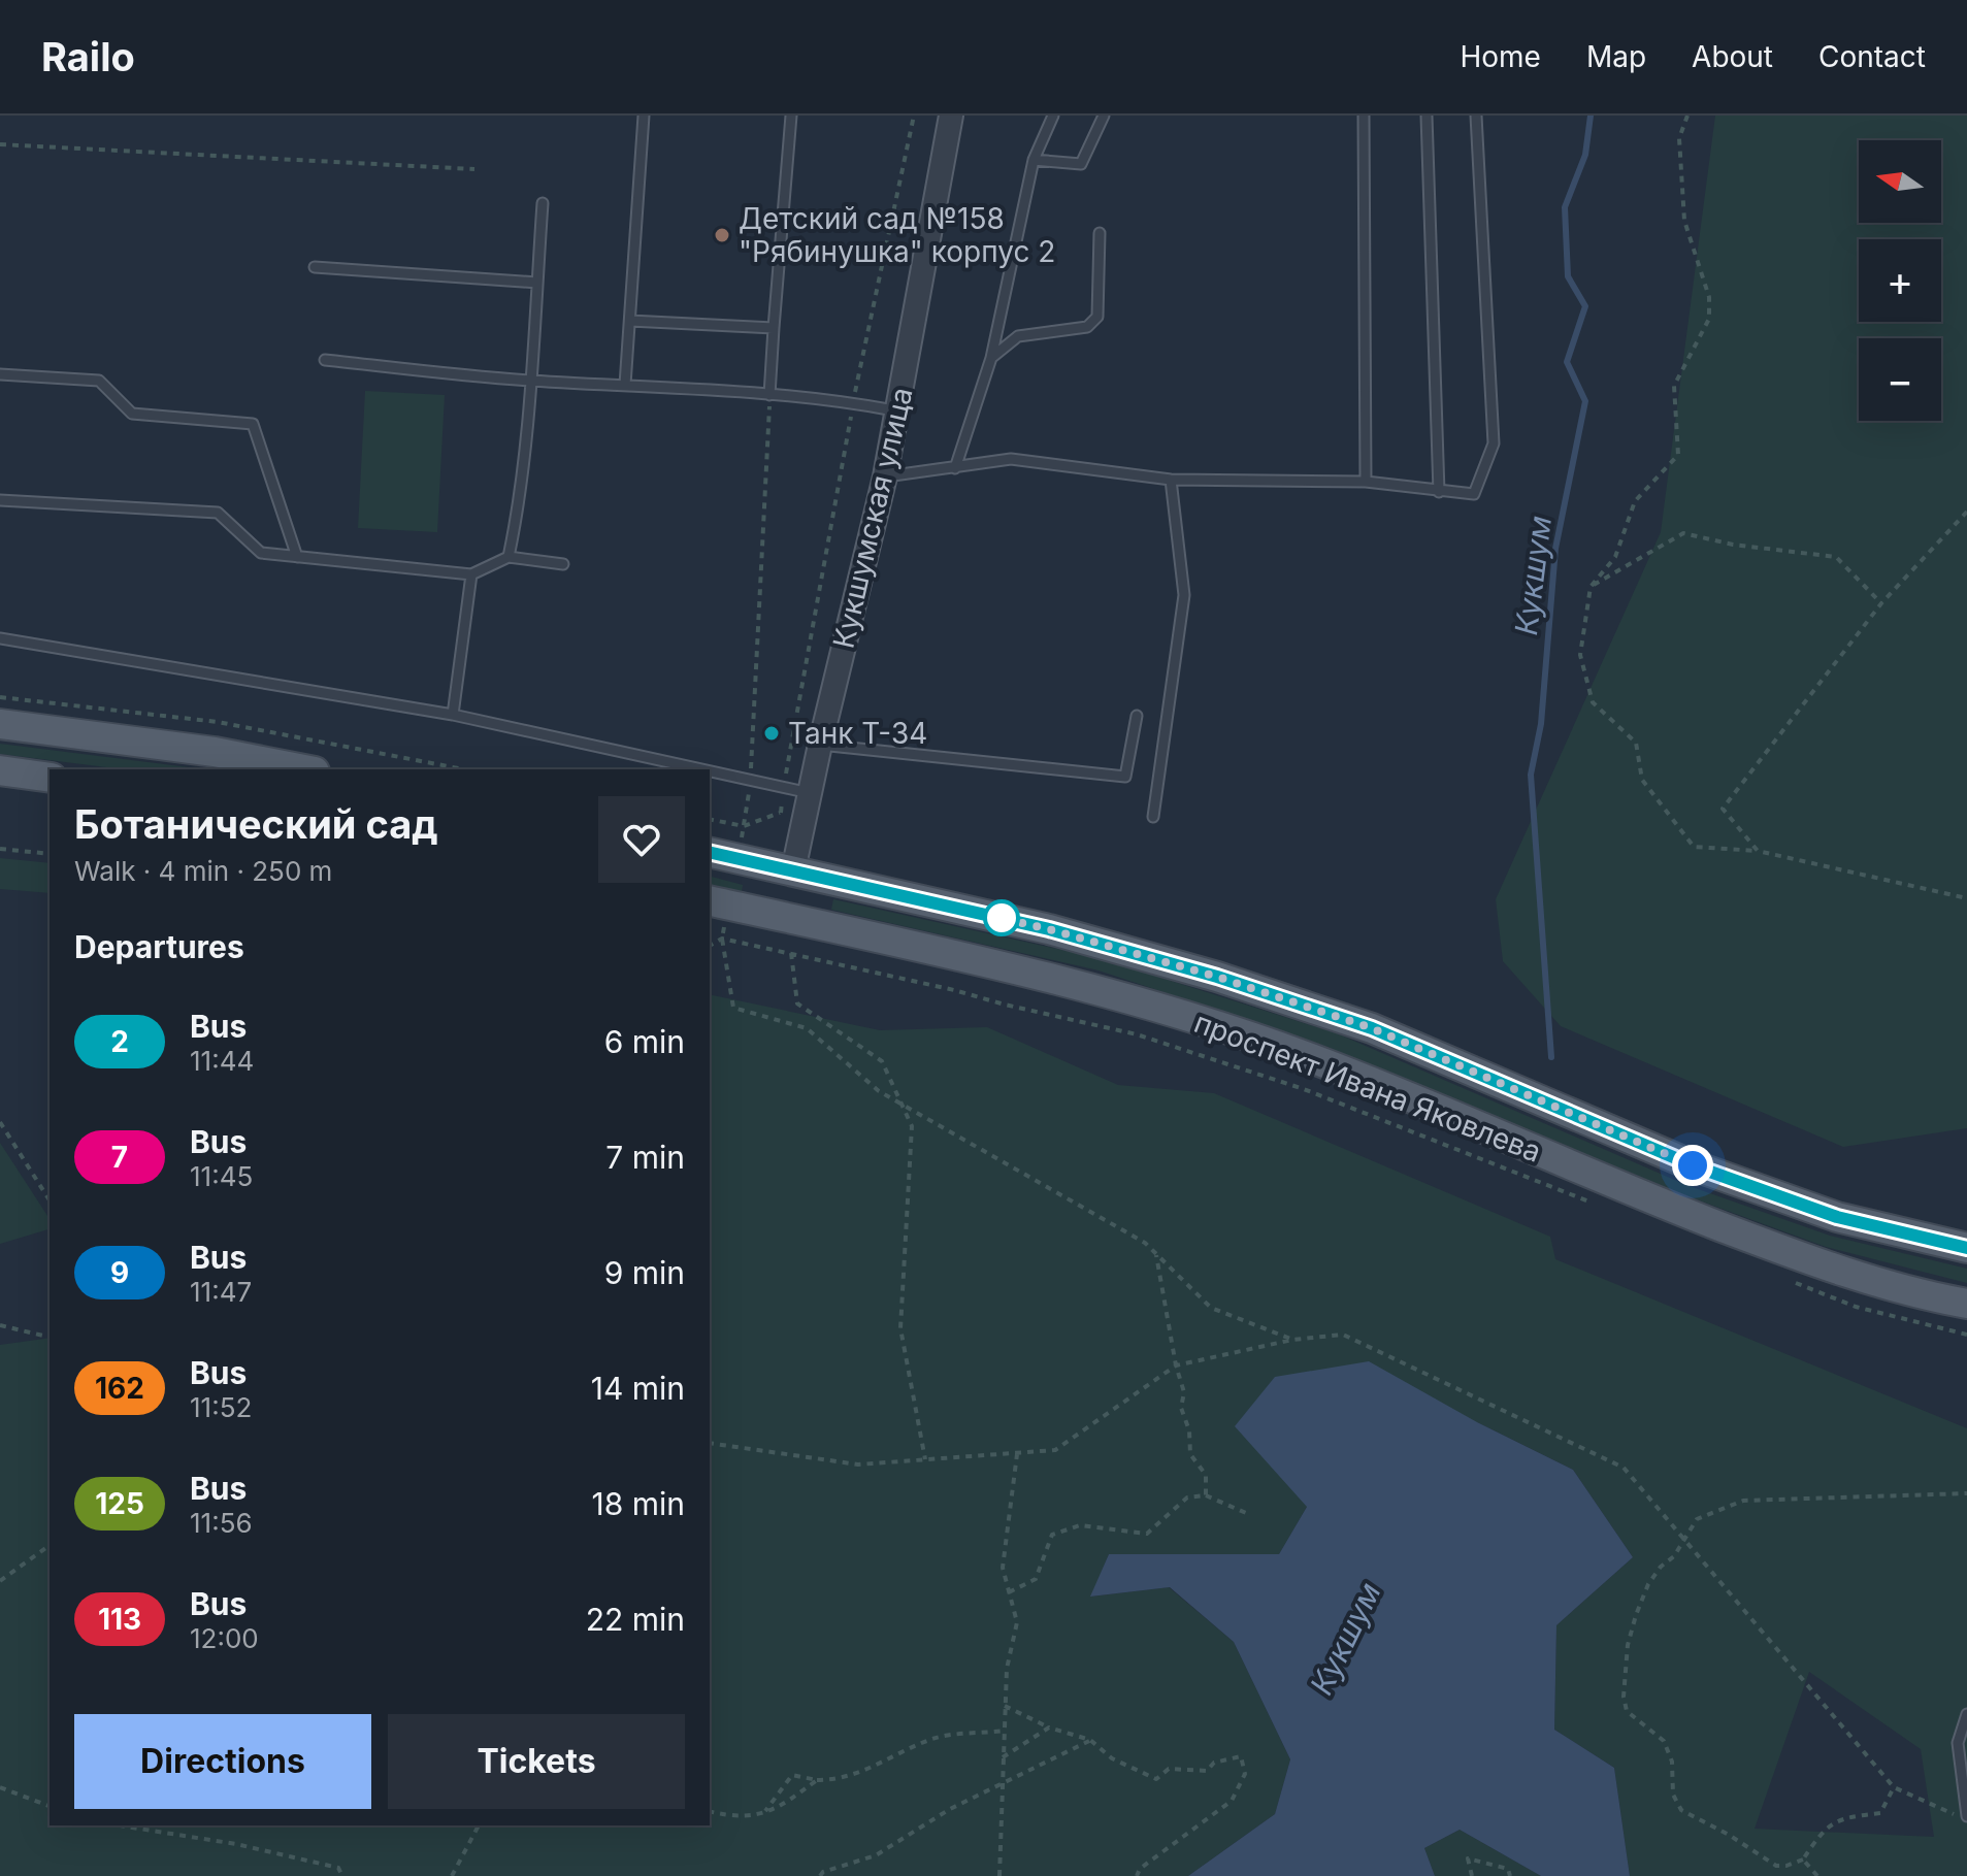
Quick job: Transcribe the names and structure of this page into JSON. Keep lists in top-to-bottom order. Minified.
{"streets":{"main road":["Кукшумская улица","проспект Ивана Яковлева"]},"crossings":[["Кукшумская улица","проспект Ивана Яковлева"]],"water":["Кукшум"],"places":["Детский сад №158 \"Рябинушка\" корпус 2","Танк Т-34"],"lines":["bus line 2"],"north":"left","page":{"header":"Railo","nav":["Home","Map","About","Contact"],"map_buttons":["+","−"],"heading":[["Ботанический сад","Walk · 4 min · 250 m"],"Departures"],"list":[{"mark":"2","name":"Bus","note":"11:44","value":"6 min"},{"mark":"7","name":"Bus","note":"11:45","value":"7 min"},{"mark":"9","name":"Bus","note":"11:47","value":"9 min"},{"mark":"162","name":"Bus","note":"11:52","value":"14 min"},{"mark":"125","name":"Bus","note":"11:56","value":"18 min"},{"mark":"113","name":"Bus","note":"12:00","value":"22 min"}],"buttons":["Directions","Tickets"]}}
